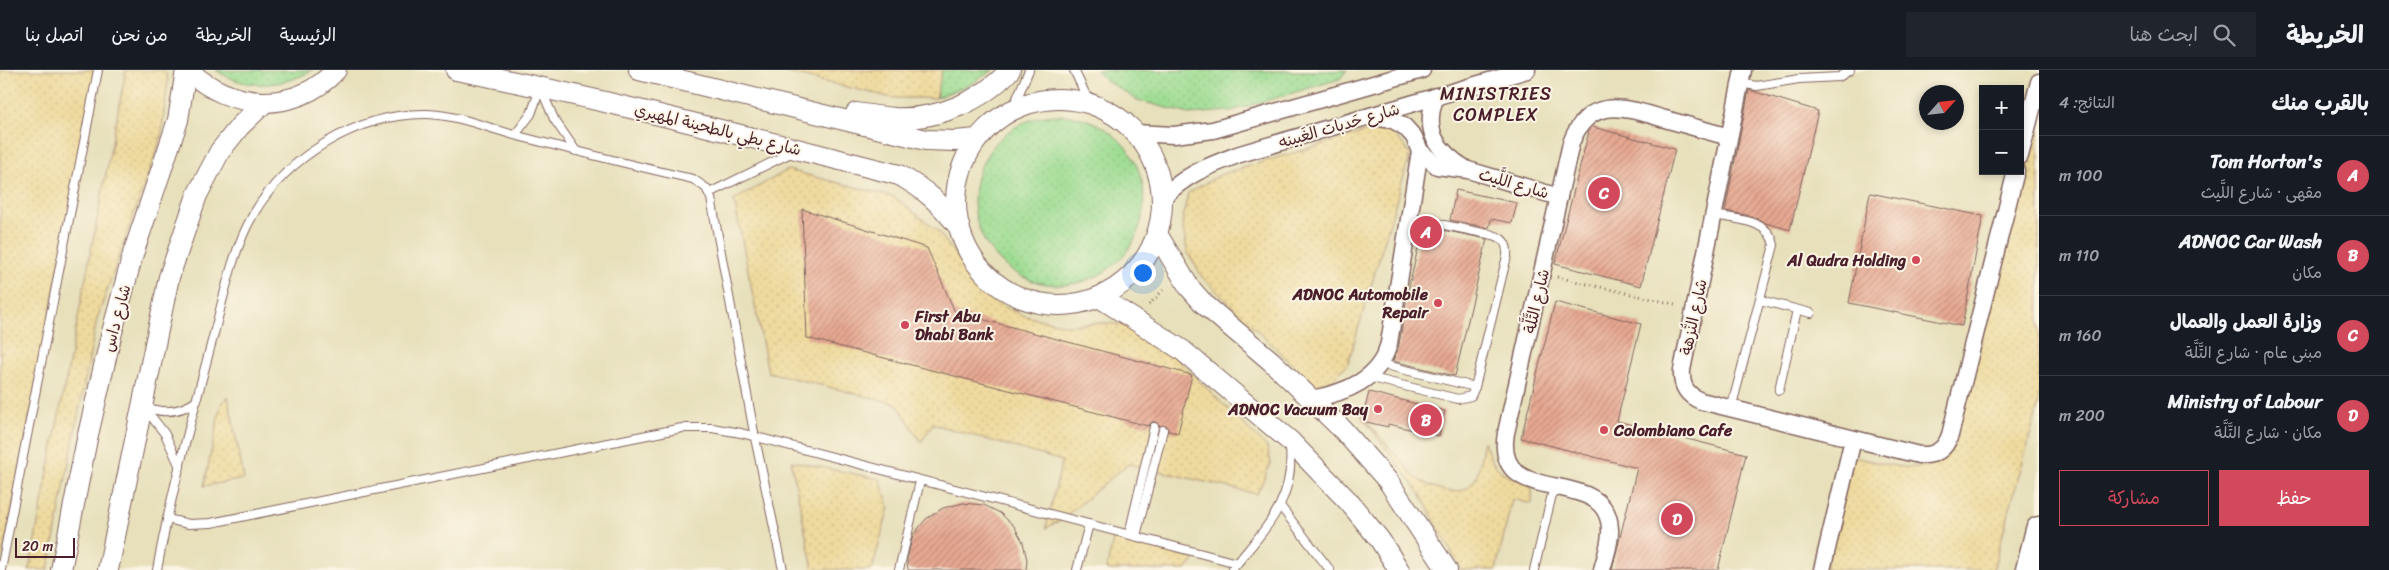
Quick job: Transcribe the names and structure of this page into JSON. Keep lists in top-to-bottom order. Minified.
{"streets":{"street":["شارع حَدبات الغَبينه","شارع بطي بالطحينة المهيري","شارع اللَّيث","شارع التَّلَّة","شارع النُّزهة","شارع داس"]},"crossings":[["شارع حَدبات الغَبينه","شارع اللَّيث"],["شارع اللَّيث","شارع التَّلَّة"],["شارع التَّلَّة","شارع النُّزهة"]],"districts":["MINISTRIES COMPLEX"],"places":["Al Qudra Holding","ADNOC Automobile Repair","First Abu Dhabi Bank","ADNOC Vacuum Bay","Colombiano Cafe"],"scale_bar":"20 m","north":"top right","page":{"header":"الخريطة","search":"ابحث هنا","nav":["الرئيسية","الخريطة","من نحن","اتصل بنا"],"heading":["بالقرب منك","النتائج: 4"],"map_buttons":["+","−"],"list":[{"mark":"A","name":"Tom Horton's","note":"مقهى · شارع اللَّيث","value":"100 m"},{"mark":"B","name":"ADNOC Car Wash","note":"مكان","value":"110 m"},{"mark":"C","name":"وزارة العمل والعمال","note":"مبنى عام · شارع التَّلَّة","value":"160 m"},{"mark":"D","name":"Ministry of Labour","note":"مكان · شارع التَّلَّة","value":"200 m"}],"pins":["C","A","B","D"],"buttons":["حفظ","مشاركة"],"scale":"20 m"}}
